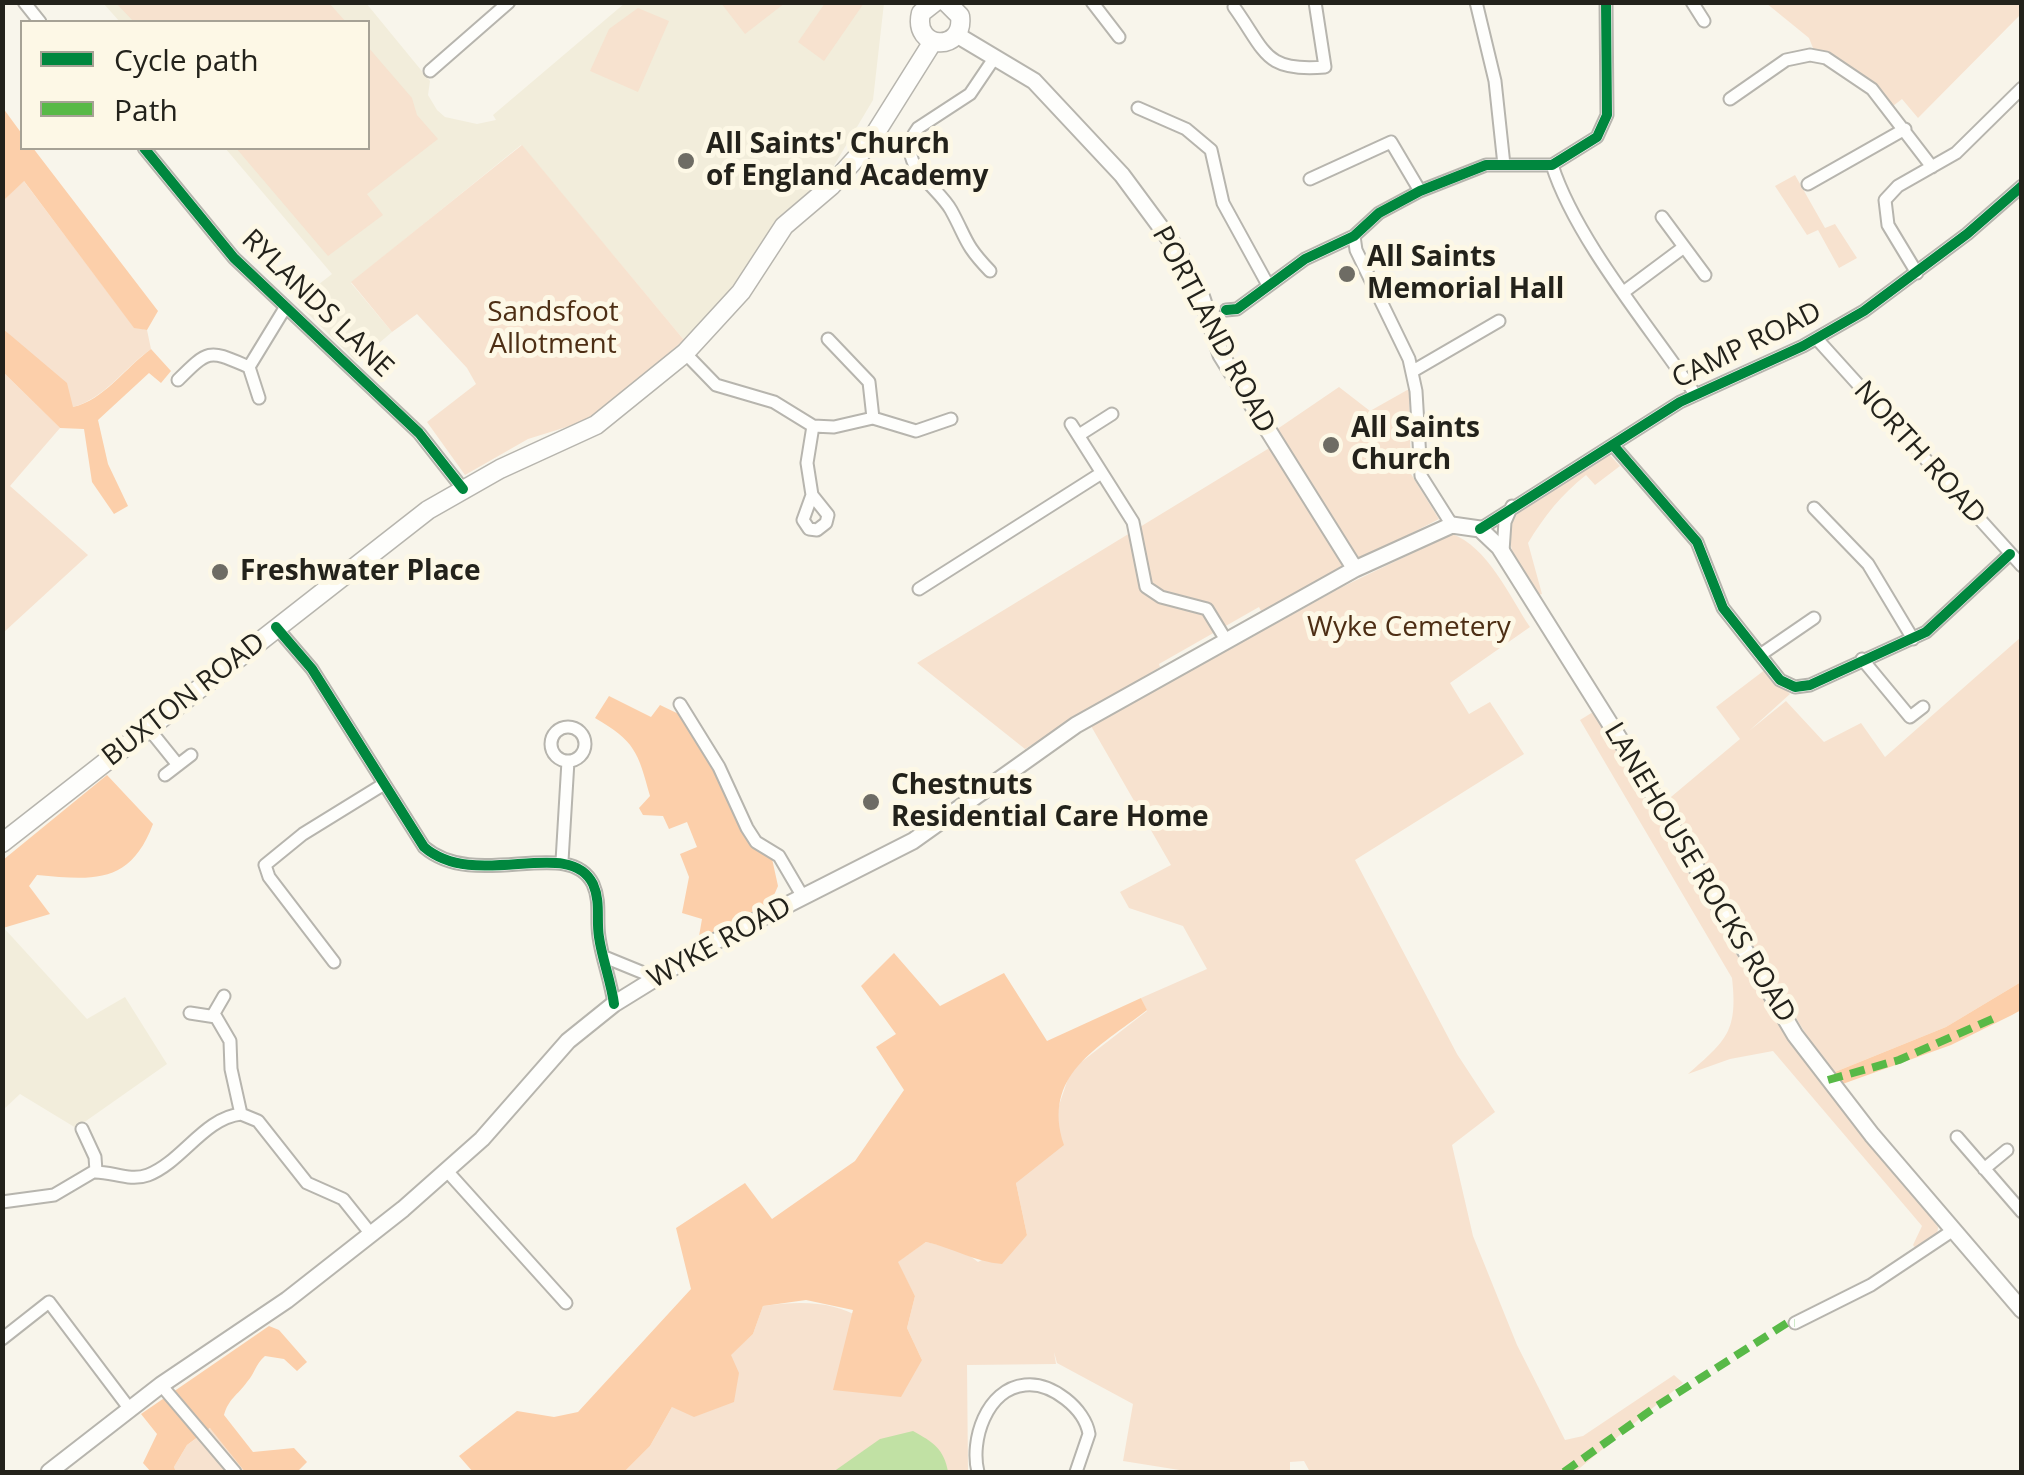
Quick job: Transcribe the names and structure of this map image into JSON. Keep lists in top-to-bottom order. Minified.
{"streets":{"highway":["BUXTON ROAD"],"main road":["PORTLAND ROAD","LANEHOUSE ROCKS ROAD","WYKE ROAD"],"street":["RYLANDS LANE","CAMP ROAD","NORTH ROAD"]},"crossings":[["RYLANDS LANE","BUXTON ROAD"],["PORTLAND ROAD","WYKE ROAD"],["CAMP ROAD","NORTH ROAD"],["CAMP ROAD","LANEHOUSE ROCKS ROAD"]],"parks":["Sandsfoot Allotment","Wyke Cemetery"],"places":["All Saints' Church of England Academy","All Saints Memorial Hall","All Saints Church","Freshwater Place","Chestnuts Residential Care Home"],"legend":["Cycle path","Path"]}
